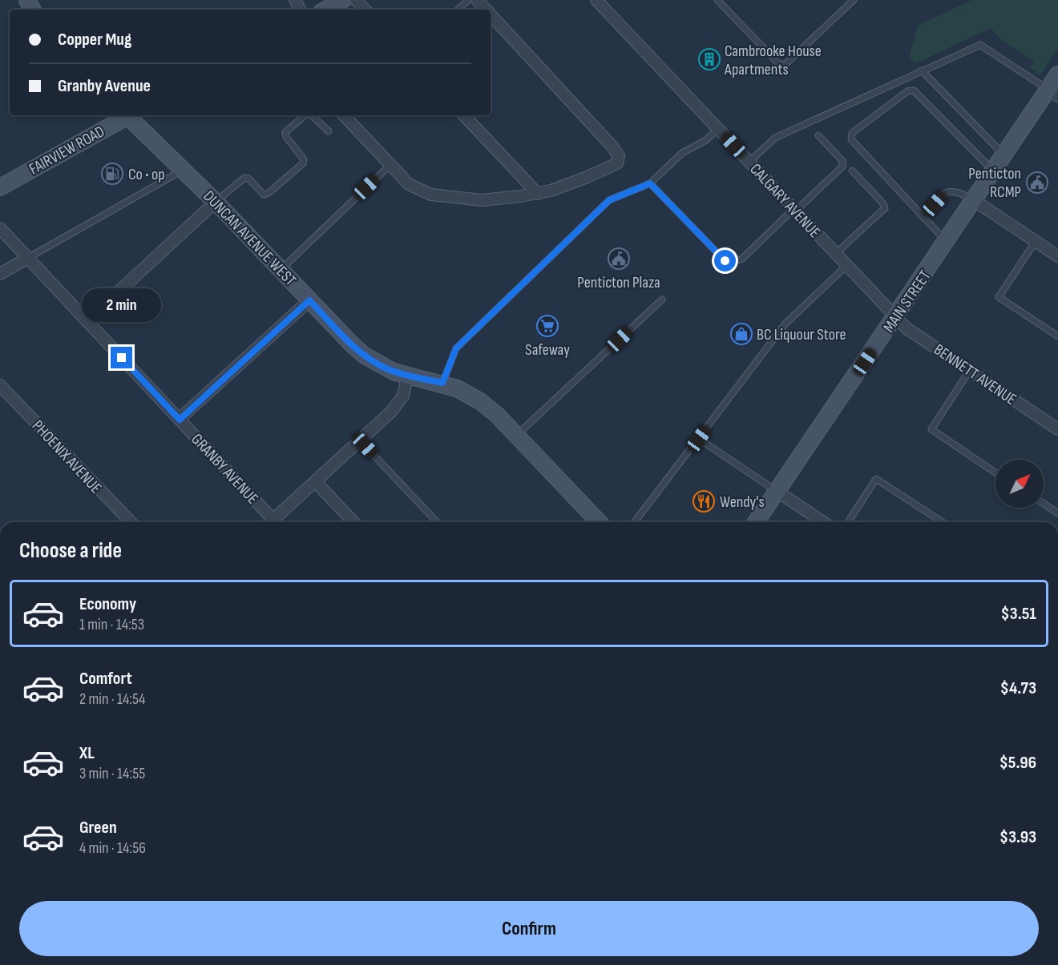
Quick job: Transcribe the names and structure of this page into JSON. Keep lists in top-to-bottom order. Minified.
{"streets":{"main road":["FAIRVIEW ROAD","DUNCAN AVENUE WEST","MAIN STREET"],"street":["CALGARY AVENUE","BENNETT AVENUE","PHOENIX AVENUE","GRANBY AVENUE"]},"crossings":[["CALGARY AVENUE","MAIN STREET"],["CALGARY AVENUE","BENNETT AVENUE"],["MAIN STREET","BENNETT AVENUE"]],"places":{"building":["Cambrooke House Apartments"],"fuel station":["Co • op"],"public building":["Penticton RCMP","Penticton Plaza"],"supermarket":["Safeway"],"shop":["BC Liquour Store"],"restaurant":["Wendy's"]},"north":"top right","page":{"banner":["Copper Mug","Granby Avenue"],"bubble":"2 min","heading":"Choose a ride","list":[{"name":"Economy","note":"1 min · 14:53","value":"$3.51"},{"name":"Comfort","note":"2 min · 14:54","value":"$4.73"},{"name":"XL","note":"3 min · 14:55","value":"$5.96"},{"name":"Green","note":"4 min · 14:56","value":"$3.93"}],"buttons":"Confirm"}}
